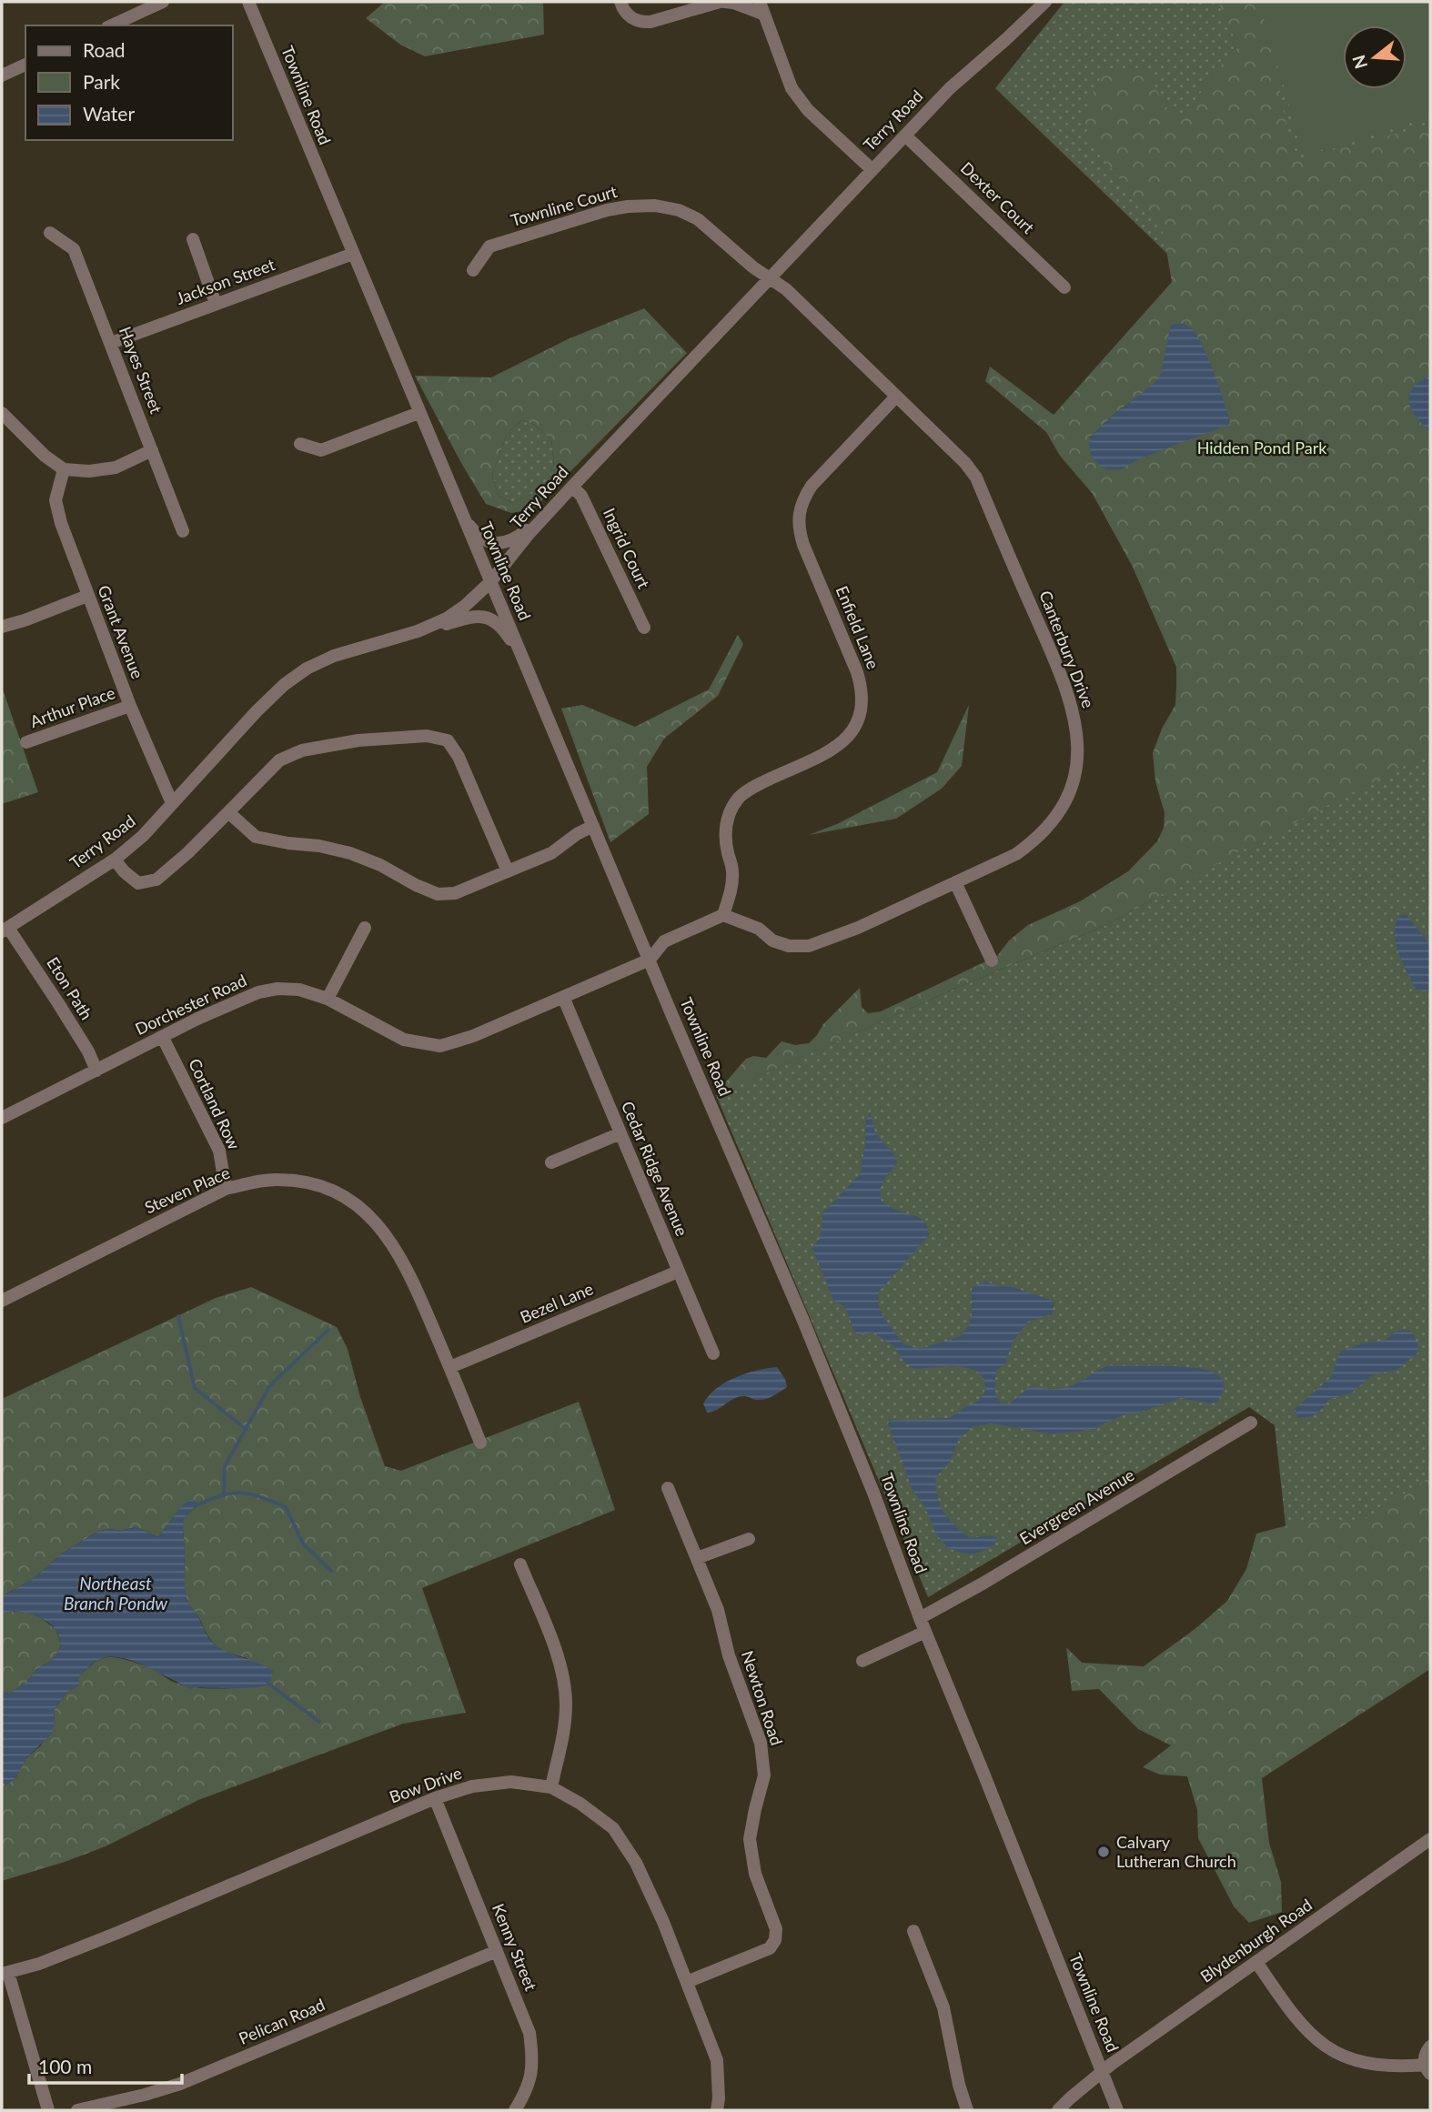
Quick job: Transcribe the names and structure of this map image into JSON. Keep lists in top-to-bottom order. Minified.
{"streets":{"street":["Townline Road","Terry Road","Dexter Court","Townline Court","Jackson Street","Hayes Street","Ingrid Court","Enfield Lane","Grant Avenue","Canterbury Drive","Arthur Place","Eton Path","Dorchester Road","Cortland Row","Cedar Ridge Avenue","Steven Place","Bezel Lane","Evergreen Avenue","Newton Road","Bow Drive","Blydenburgh Road","Kenny Street","Pelican Road"]},"crossings":[["Townline Road","Terry Road"],["Townline Road","Jackson Street"],["Townline Road","Dorchester Road"],["Townline Road","Evergreen Avenue"],["Townline Road","Blydenburgh Road"],["Terry Road","Dexter Court"],["Terry Road","Townline Court"],["Terry Road","Ingrid Court"],["Terry Road","Grant Avenue"],["Terry Road","Canterbury Drive"],["Terry Road","Eton Path"],["Townline Court","Canterbury Drive"],["Jackson Street","Hayes Street"],["Enfield Lane","Canterbury Drive"],["Grant Avenue","Arthur Place"],["Eton Path","Dorchester Road"],["Dorchester Road","Cortland Row"],["Dorchester Road","Cedar Ridge Avenue"],["Cortland Row","Steven Place"],["Cedar Ridge Avenue","Bezel Lane"],["Steven Place","Bezel Lane"],["Newton Road","Bow Drive"],["Bow Drive","Kenny Street"],["Kenny Street","Pelican Road"]],"water":["Northeast Branch Pondw"],"parks":["Hidden Pond Park"],"places":["Calvary Lutheran Church"],"legend":["Road","Park","Water"],"scale_bar":"100 m","north":"left"}
